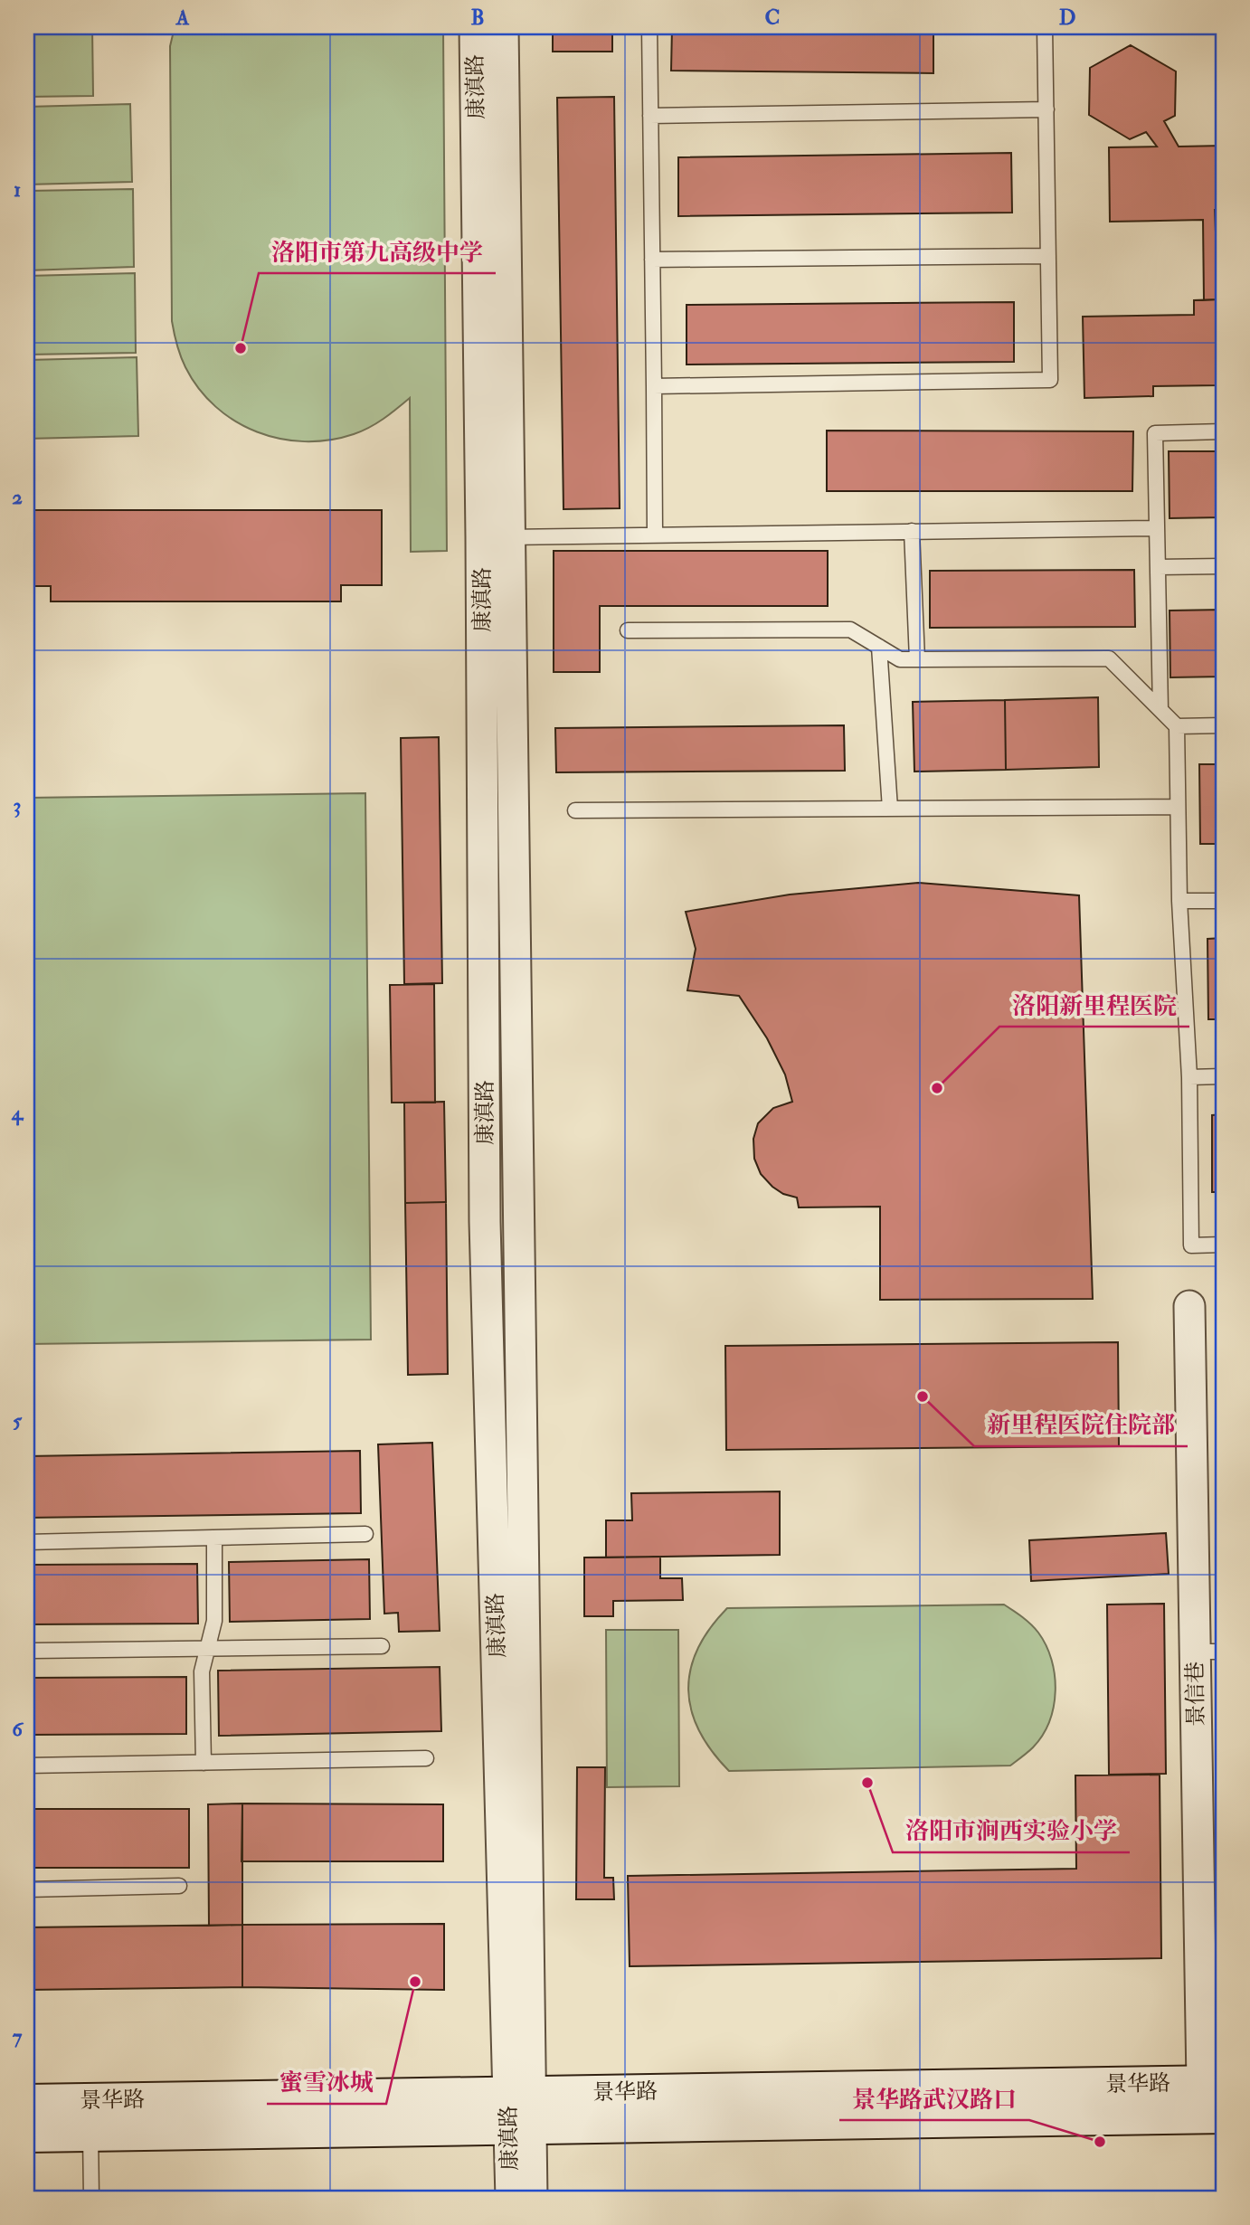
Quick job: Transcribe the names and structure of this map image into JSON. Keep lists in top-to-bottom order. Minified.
{"streets":{"main road":["景华路"],"street":["康滇路","景信巷"]},"crossings":[["康滇路","景华路"],["景信巷","景华路"]],"places":["洛阳市第九高级中学","洛阳新里程医院","新里程医院住院部","洛阳市涧西实验小学","蜜雪冰城","景华路武汉路口"],"grid":{"columns":["A","B","C","D"],"rows":["1","2","3","4","5","6","7"]}}
